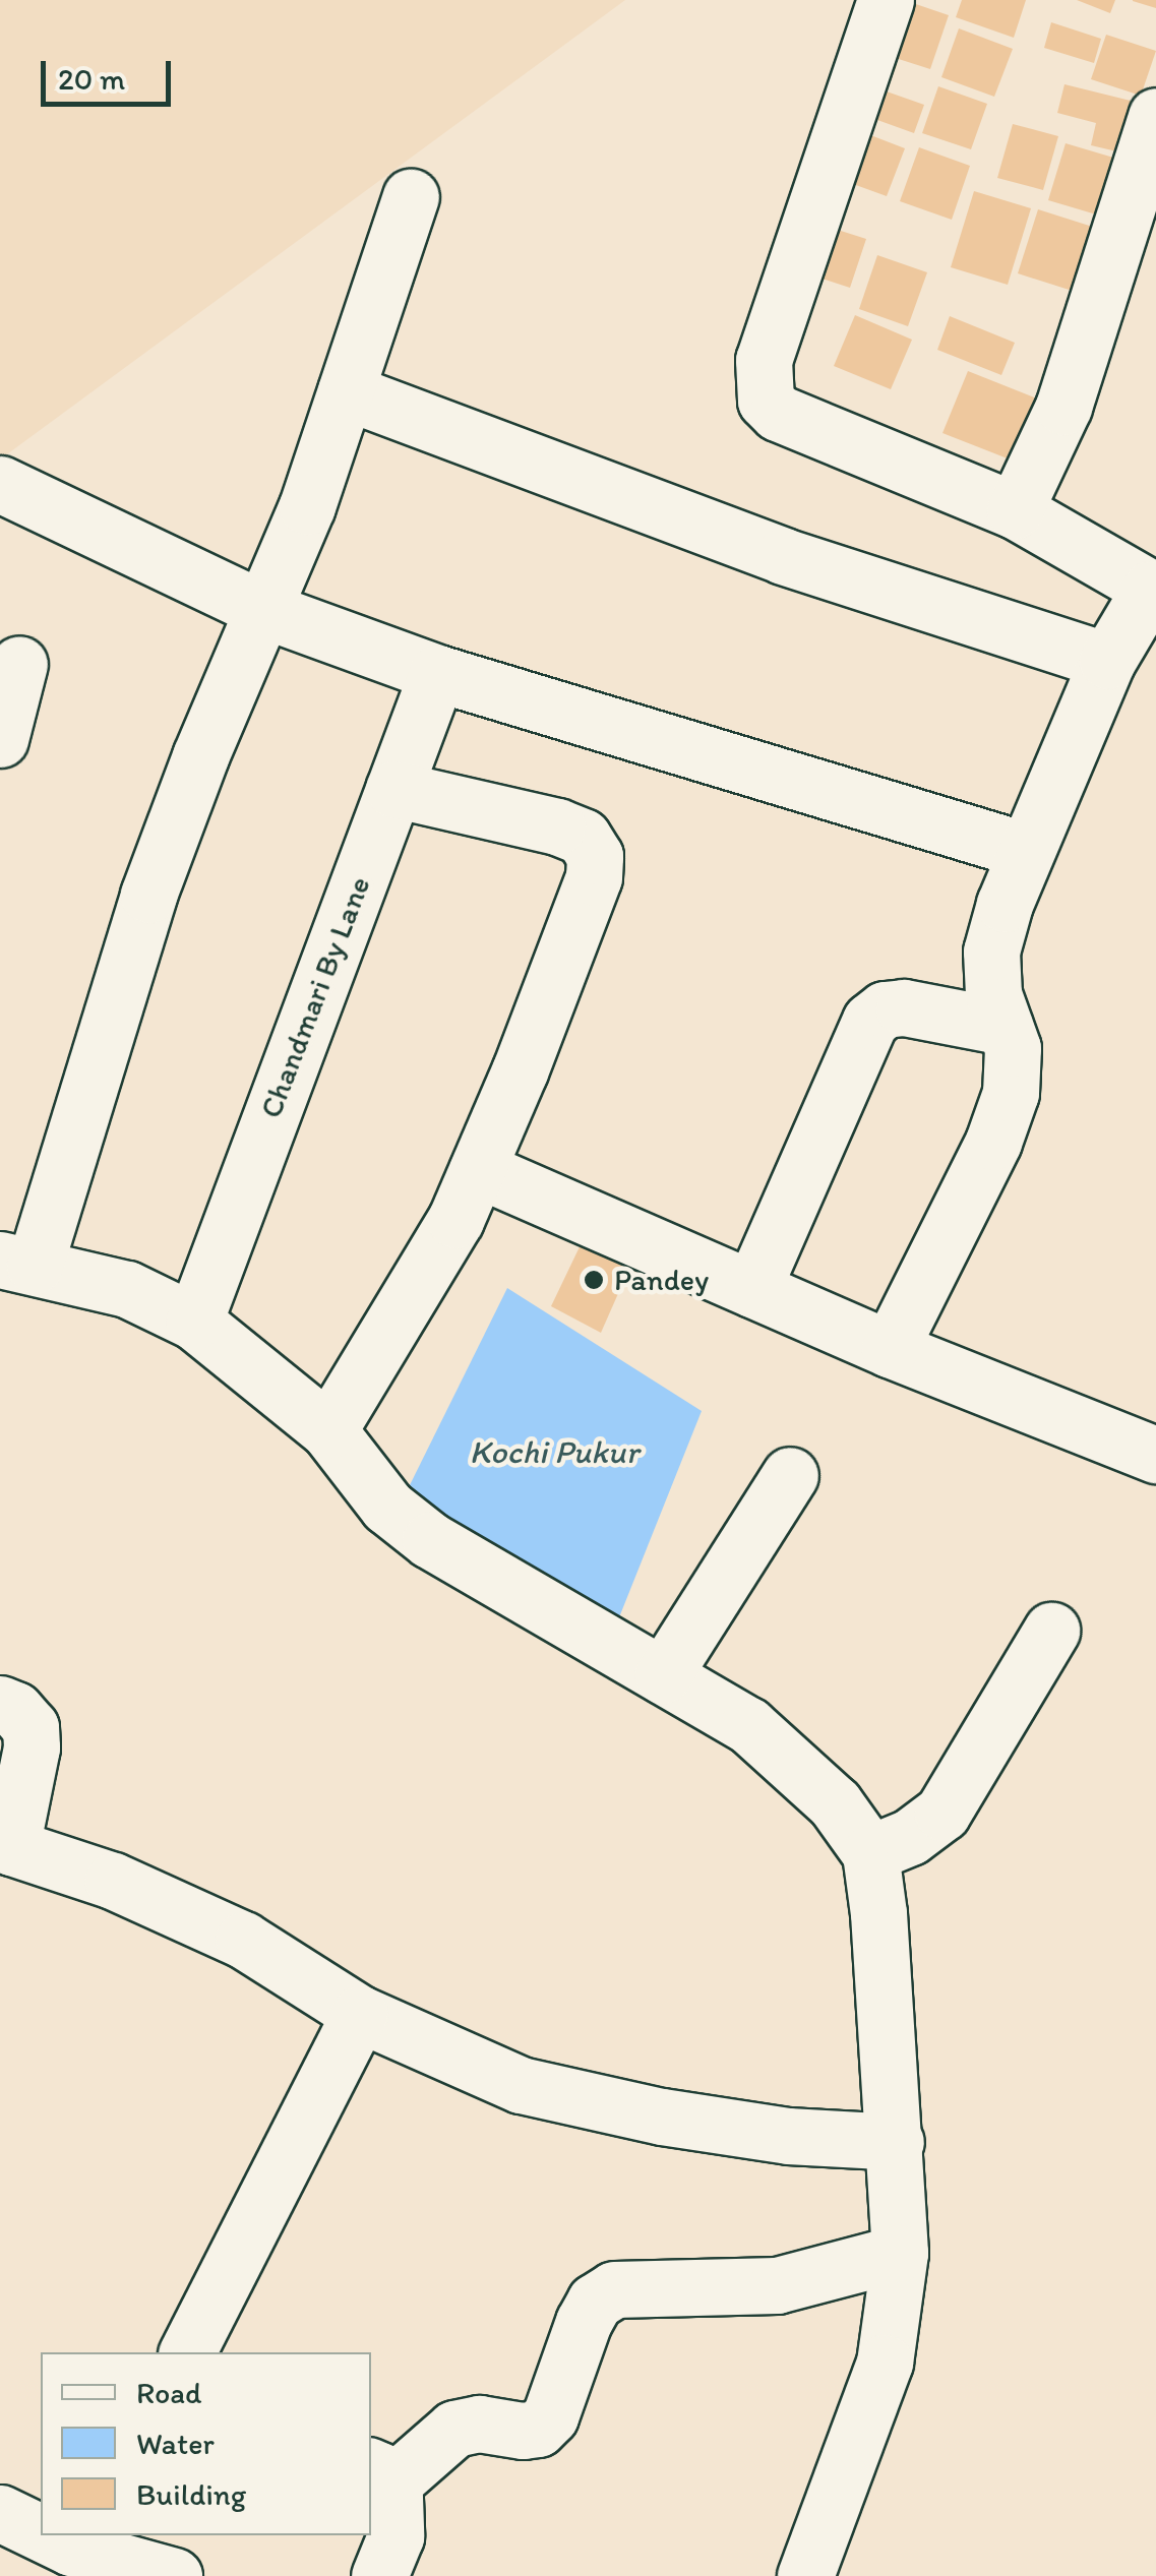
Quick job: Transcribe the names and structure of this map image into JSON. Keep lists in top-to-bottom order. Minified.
{"streets":{"street":["Chandmari By Lane"]},"water":["Kochi Pukur"],"places":["Pandey"],"legend":["Road","Water","Building"],"scale_bar":"20 m"}
